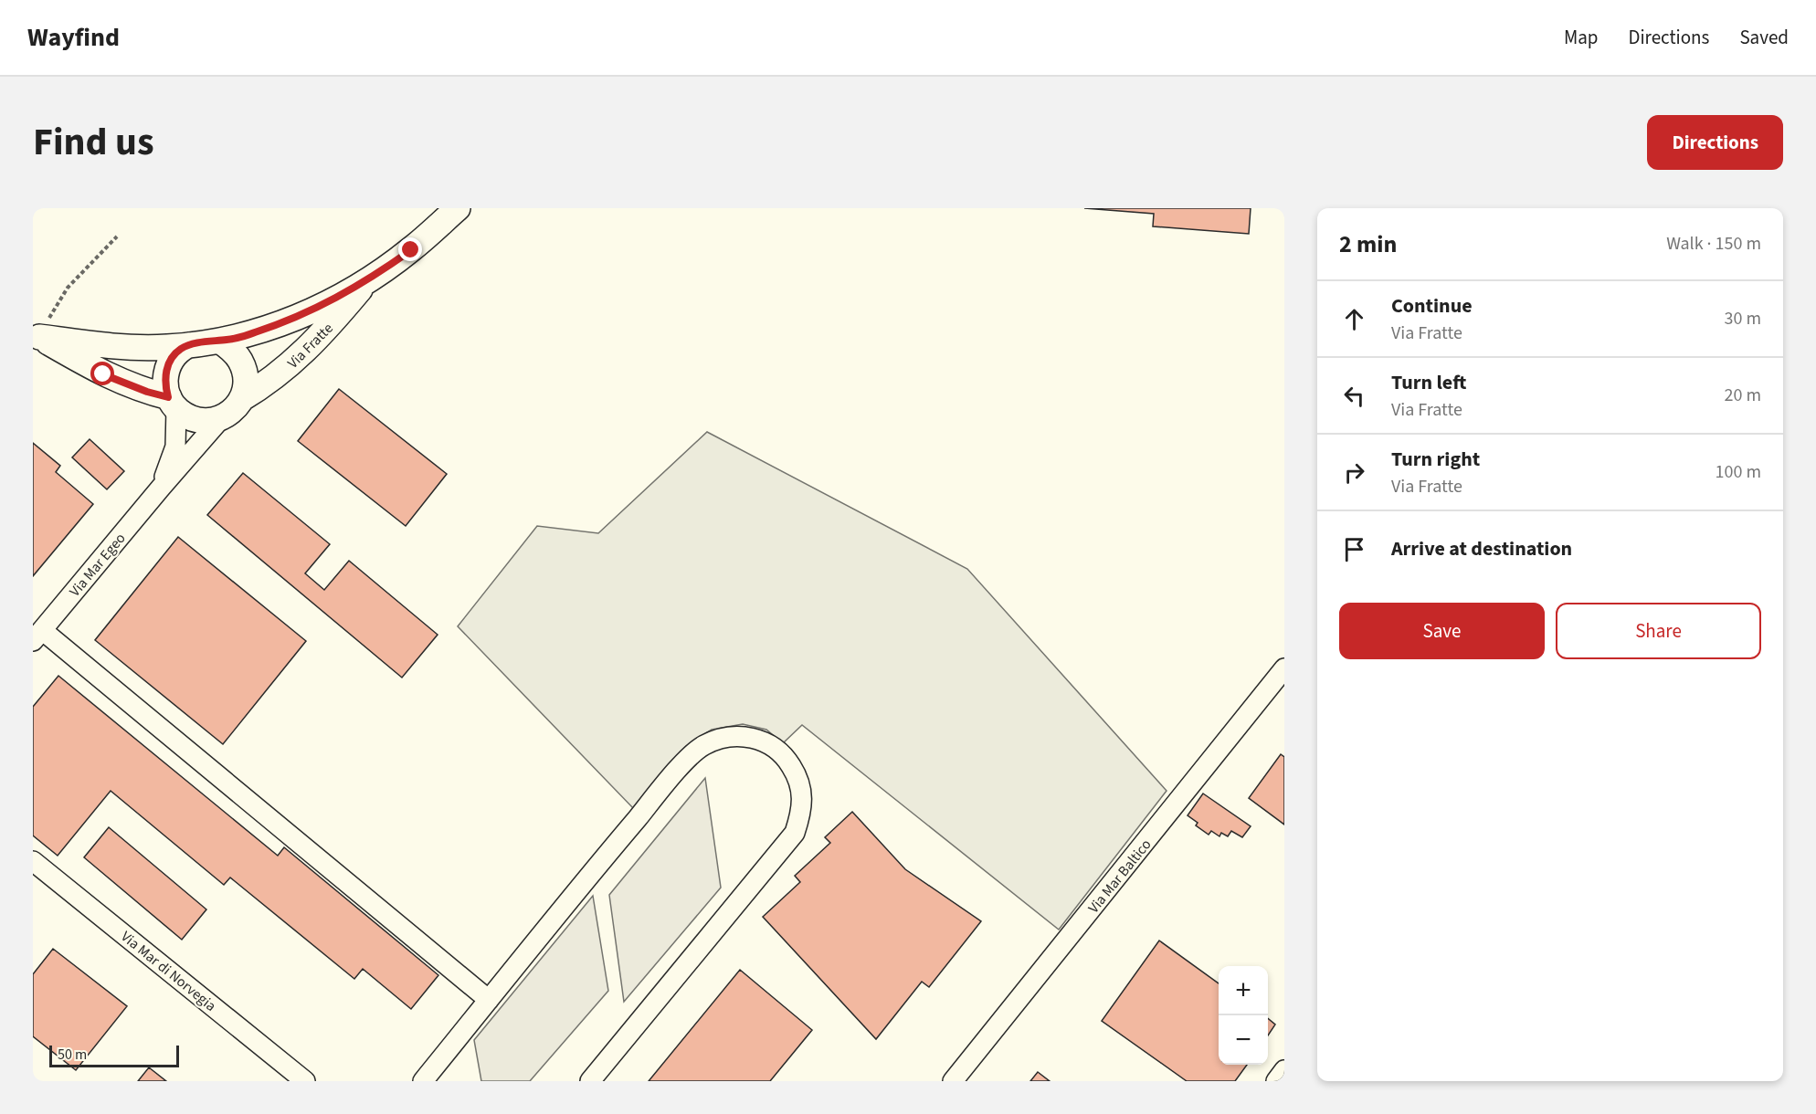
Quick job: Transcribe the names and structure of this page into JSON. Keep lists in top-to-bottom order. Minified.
{"streets":{"main road":["Via Fratte"],"street":["Via Mar Egeo","Via Mar Baltico","Via Mar di Norvegia"]},"crossings":[["Via Fratte","Via Mar Egeo"]],"scale_bar":"50 m","page":{"header":"Wayfind","nav":["Map","Directions","Saved"],"title":"Find us","buttons":["Directions",["Save","Share"]],"heading":["2 min","Walk · 150 m"],"list":[["Continue","Via Fratte","30 m"],["Turn left","Via Fratte","20 m"],["Turn right","Via Fratte","100 m"],"Arrive at destination"],"map_buttons":["+","−"],"scale":"50 m"}}
